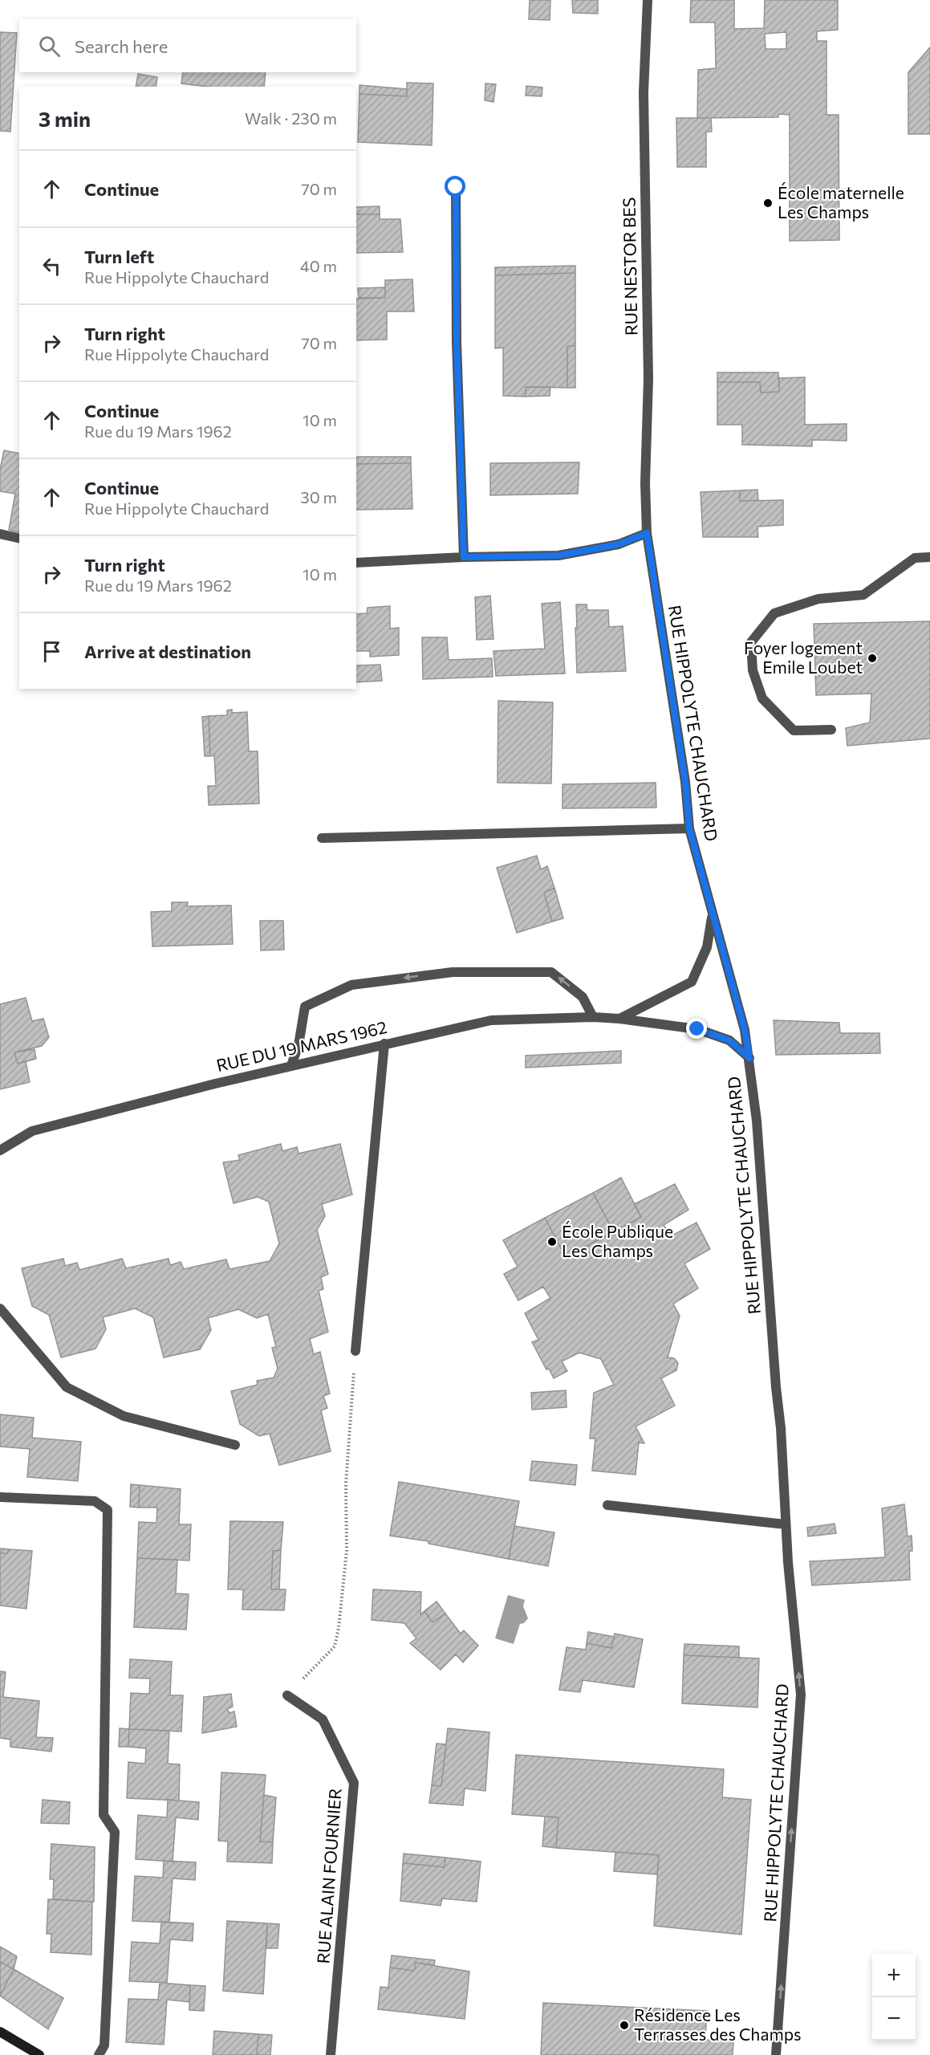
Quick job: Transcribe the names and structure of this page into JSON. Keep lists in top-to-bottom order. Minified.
{"streets":{"street":["RUE NESTOR BES","RUE HIPPOLYTE CHAUCHARD","RUE DU 19 MARS 1962","RUE ALAIN FOURNIER"]},"crossings":[["RUE NESTOR BES","RUE HIPPOLYTE CHAUCHARD"],["RUE HIPPOLYTE CHAUCHARD","RUE DU 19 MARS 1962"]],"places":["École maternelle Les Champs","Foyer logement Emile Loubet","École Publique Les Champs","Résidence Les Terrasses des Champs"],"page":{"search":"Search here","heading":["3 min","Walk · 230 m"],"list":[["Continue","70 m"],["Turn left","Rue Hippolyte Chauchard","40 m"],["Turn right","Rue Hippolyte Chauchard","70 m"],["Continue","Rue du 19 Mars 1962","10 m"],["Continue","Rue Hippolyte Chauchard","30 m"],["Turn right","Rue du 19 Mars 1962","10 m"],"Arrive at destination"],"map_buttons":["+","−"]}}
